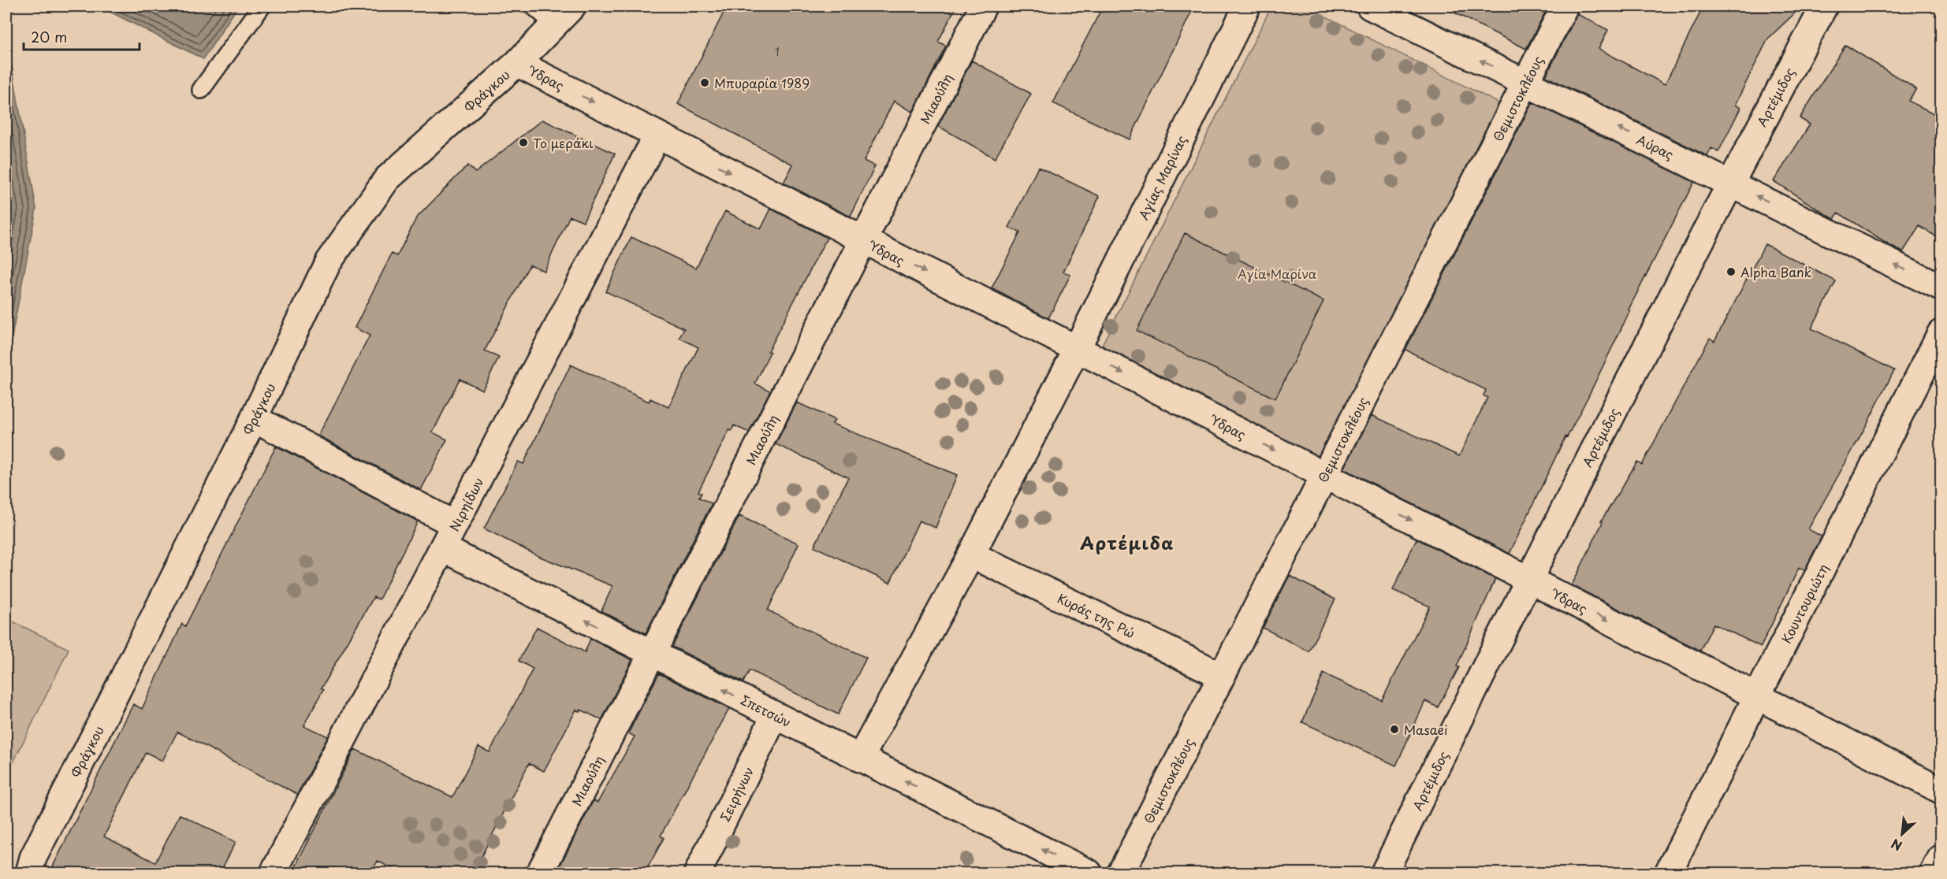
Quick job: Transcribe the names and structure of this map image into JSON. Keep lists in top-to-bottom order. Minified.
{"streets":{"street":["Ύδρας","Φράγκου","Αρτέμιδος","Μιαούλη","Θεμιστοκλέους","Αύρας","Αγίας Μαρίνας","Νιρηίδων","Κουντουριώτη","Κυράς της Ρώ","Σπετσών","Σειρήνων"]},"crossings":[["Ύδρας","Φράγκου"],["Ύδρας","Αρτέμιδος"],["Ύδρας","Μιαούλη"],["Ύδρας","Θεμιστοκλέους"],["Ύδρας","Αγίας Μαρίνας"],["Ύδρας","Νιρηίδων"],["Ύδρας","Κουντουριώτη"],["Αρτέμιδος","Αύρας"],["Μιαούλη","Σπετσών"],["Θεμιστοκλέους","Αύρας"],["Θεμιστοκλέους","Κυράς της Ρώ"],["Αγίας Μαρίνας","Κυράς της Ρώ"],["Αγίας Μαρίνας","Σπετσών"],["Νιρηίδων","Σπετσών"],["Σπετσών","Σειρήνων"]],"one_way":["Ύδρας","Αύρας","Σπετσών"],"districts":["Αρτέμιδα"],"parks":["Αγία Μαρίνα"],"places":["Μπυραρία 1989","Το μεράκι","Alpha Bank","Masaei"],"house_numbers":["1"],"scale_bar":"20 m","north":"bottom left"}
